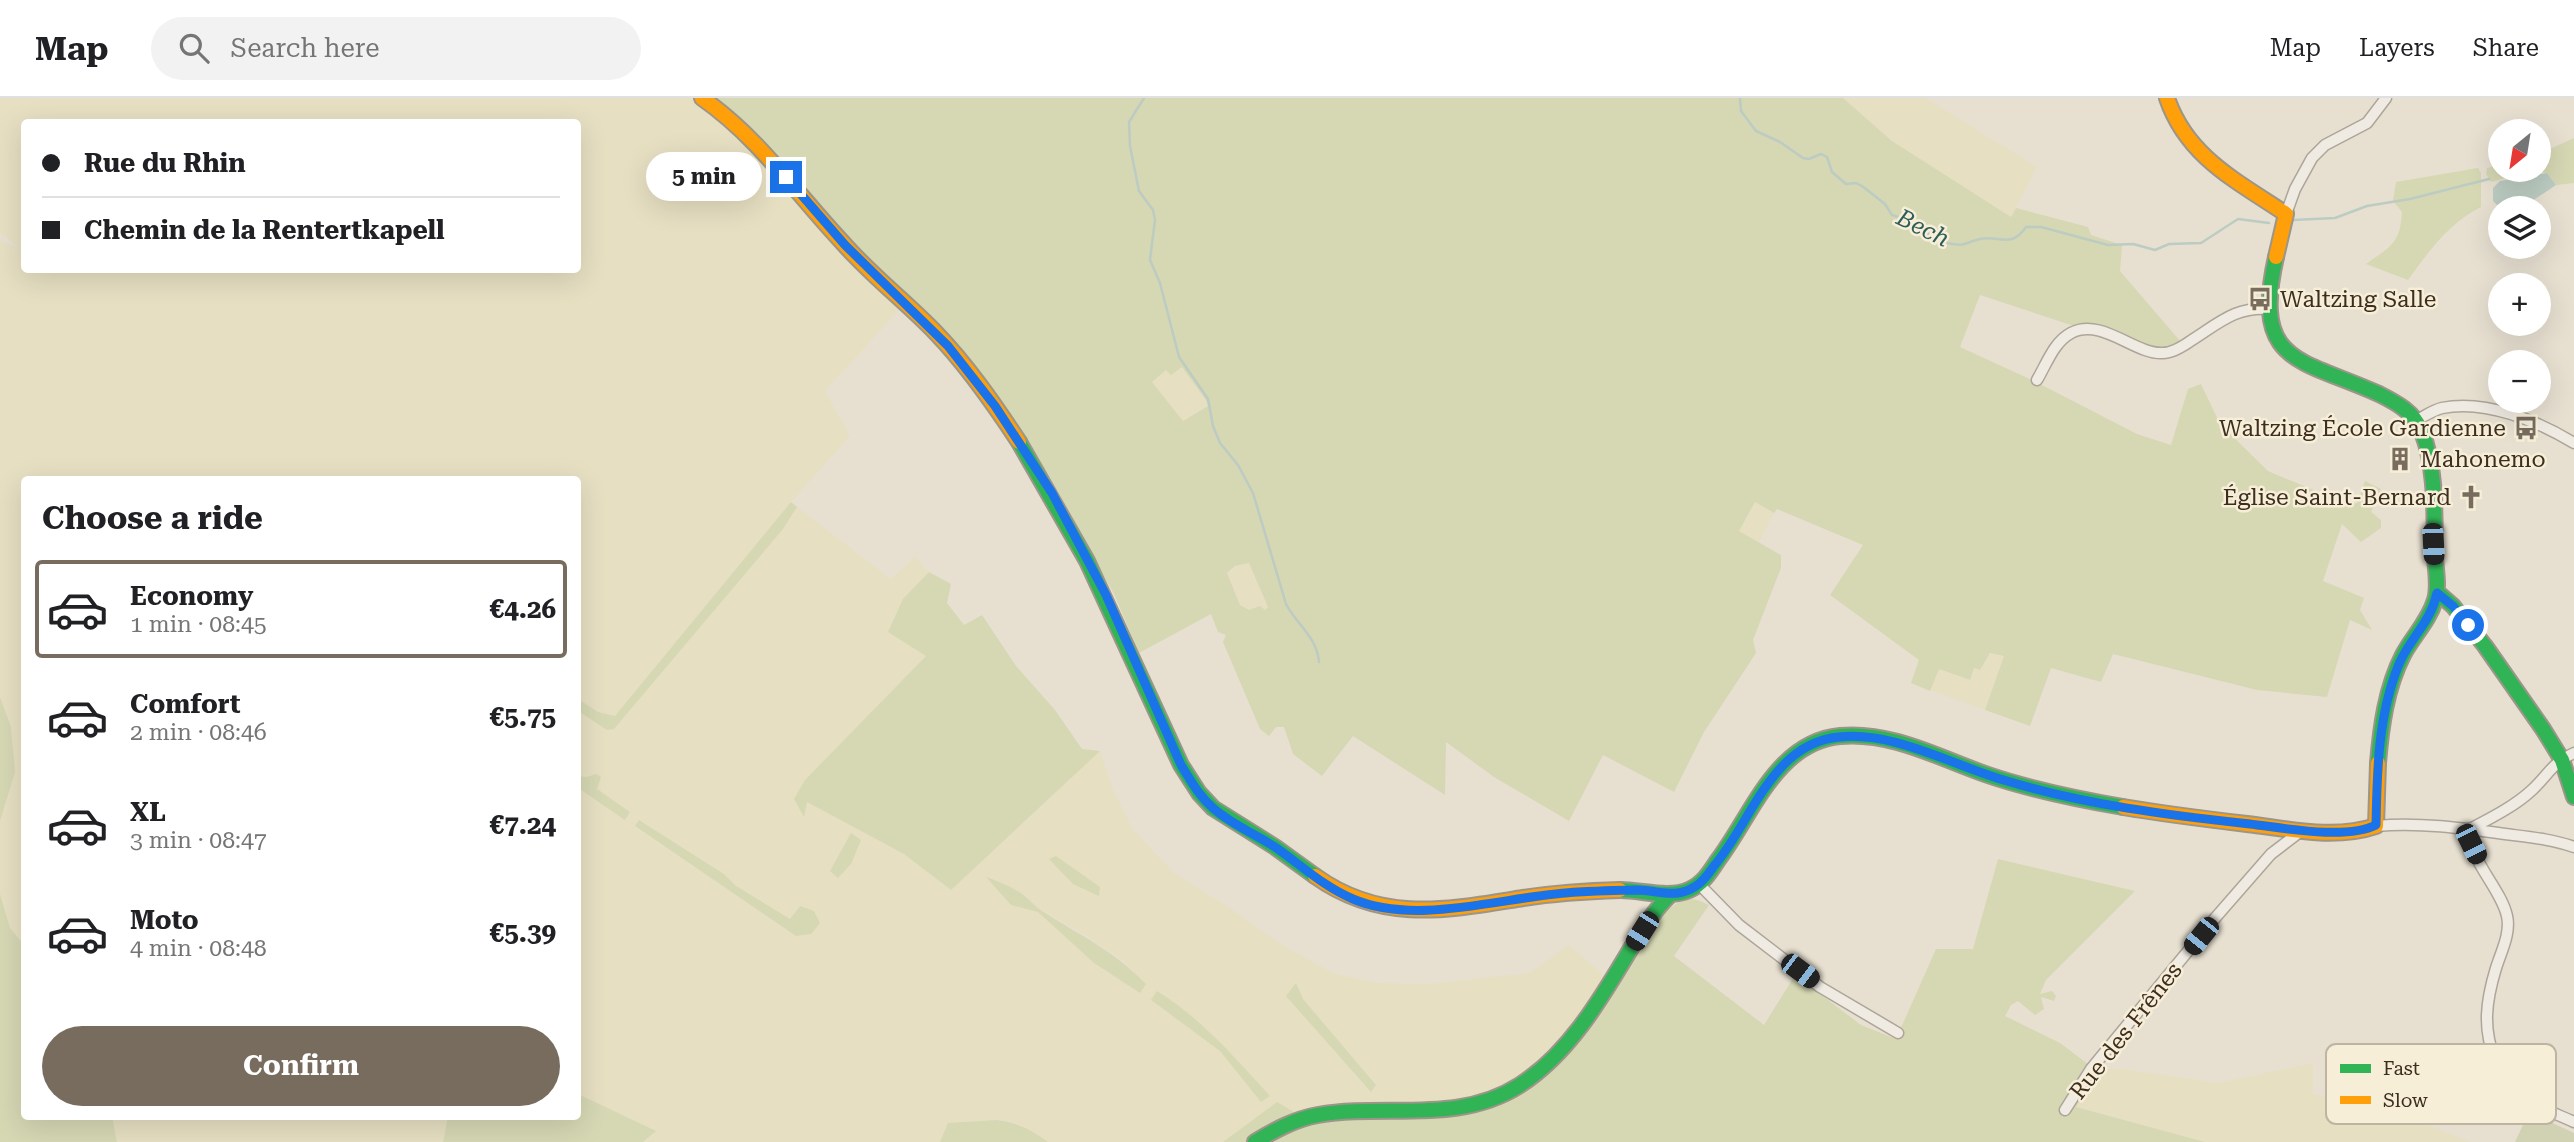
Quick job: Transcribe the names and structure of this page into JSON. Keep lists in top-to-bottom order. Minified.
{"streets":{"street":["Rue des Frênes"]},"water":["Bech"],"places":{"bus stop":["Waltzing Salle","Waltzing École Gardienne"],"building":["Mahonemo"],"church":["Église Saint-Bernard"]},"legend":["Fast","Slow"],"north":"bottom left","page":{"header":"Map","search":"Search here","nav":["Map","Layers","Share"],"map_buttons":["+","−"],"banner":["Rue du Rhin","Chemin de la Rentertkapell"],"bubble":"5 min","heading":"Choose a ride","list":[{"name":"Economy","note":"1 min · 08:45","value":"€4.26"},{"name":"Comfort","note":"2 min · 08:46","value":"€5.75"},{"name":"XL","note":"3 min · 08:47","value":"€7.24"},{"name":"Moto","note":"4 min · 08:48","value":"€5.39"}],"buttons":"Confirm"}}
